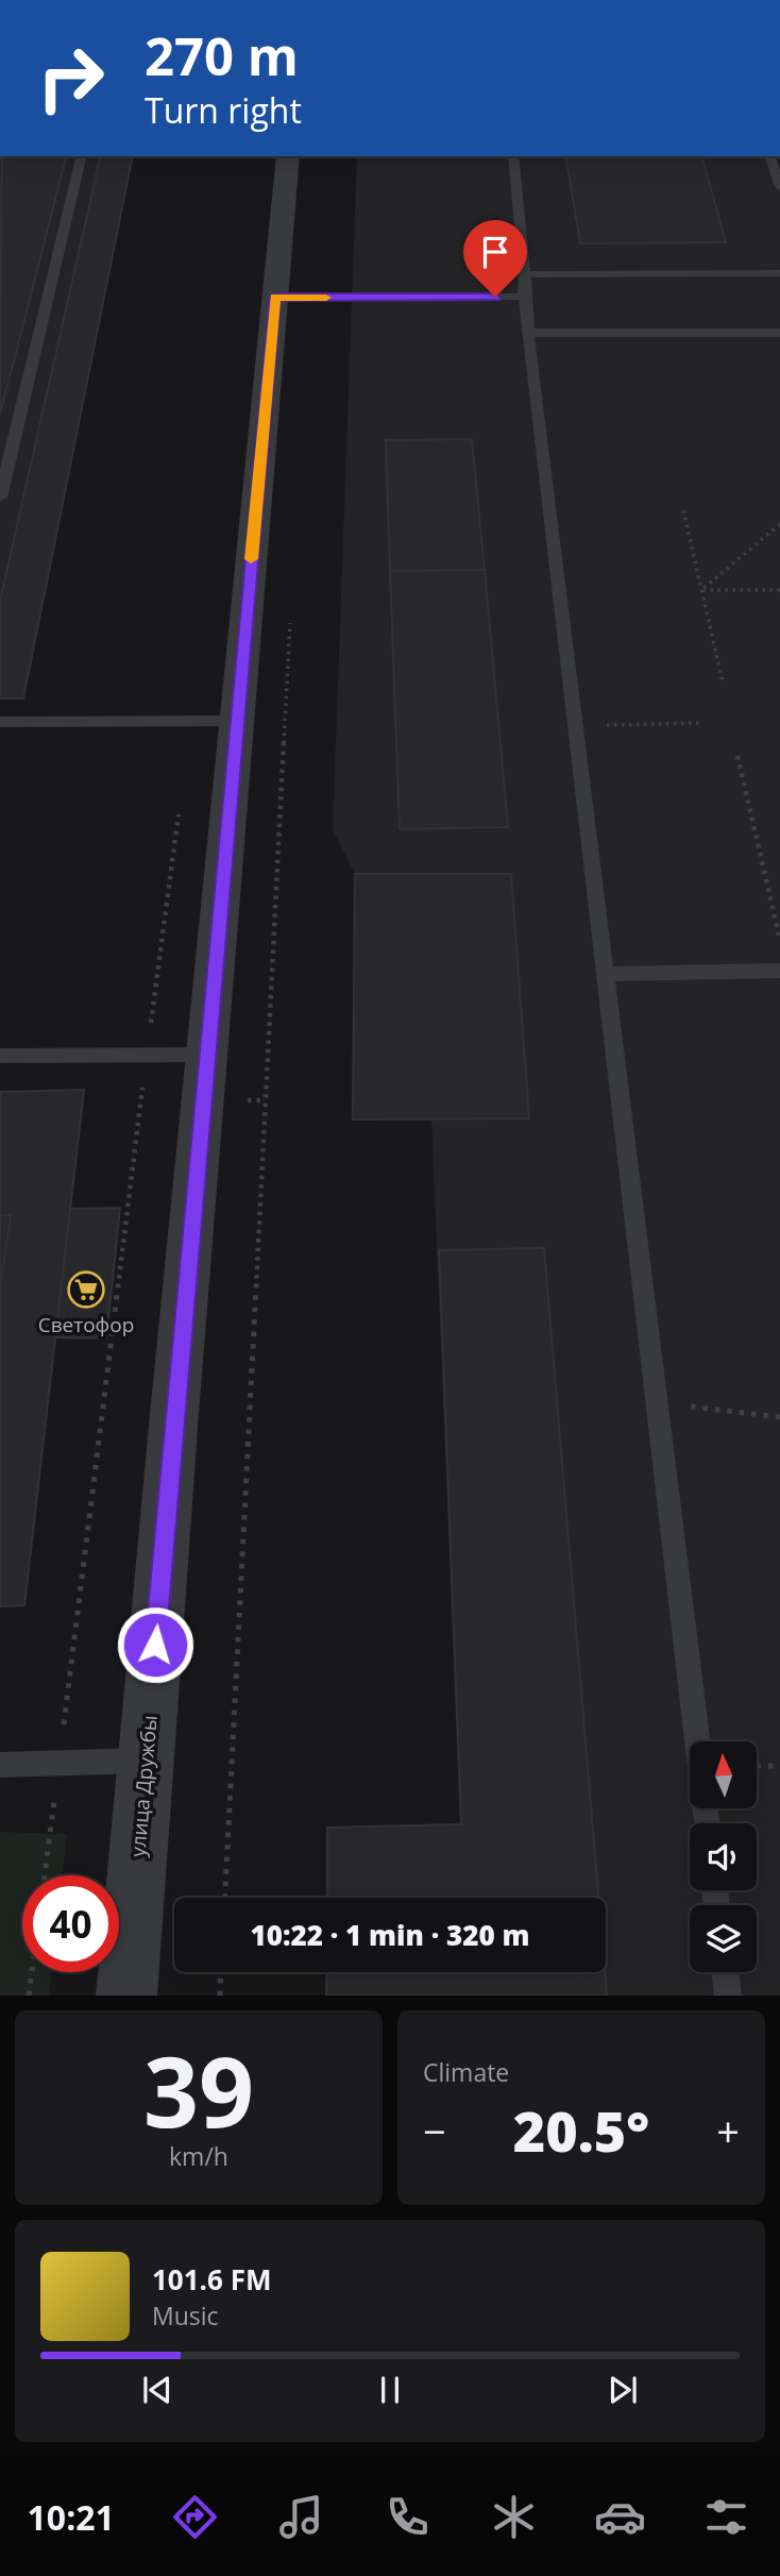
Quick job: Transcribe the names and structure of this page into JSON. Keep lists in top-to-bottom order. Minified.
{"streets":{"street":["улица Дружбы"]},"places":{"supermarket":["Светофор"]},"north":"top","page":{"turn":["270 m","Turn right"],"limit":"40","trip":"10:22 · 1 min · 320 m","tile":[["39","km/h"],"Climate"],"heat":["−","20.5°","+"],"song":["101.6 FM","Music"],"tabs":"10:21"}}
